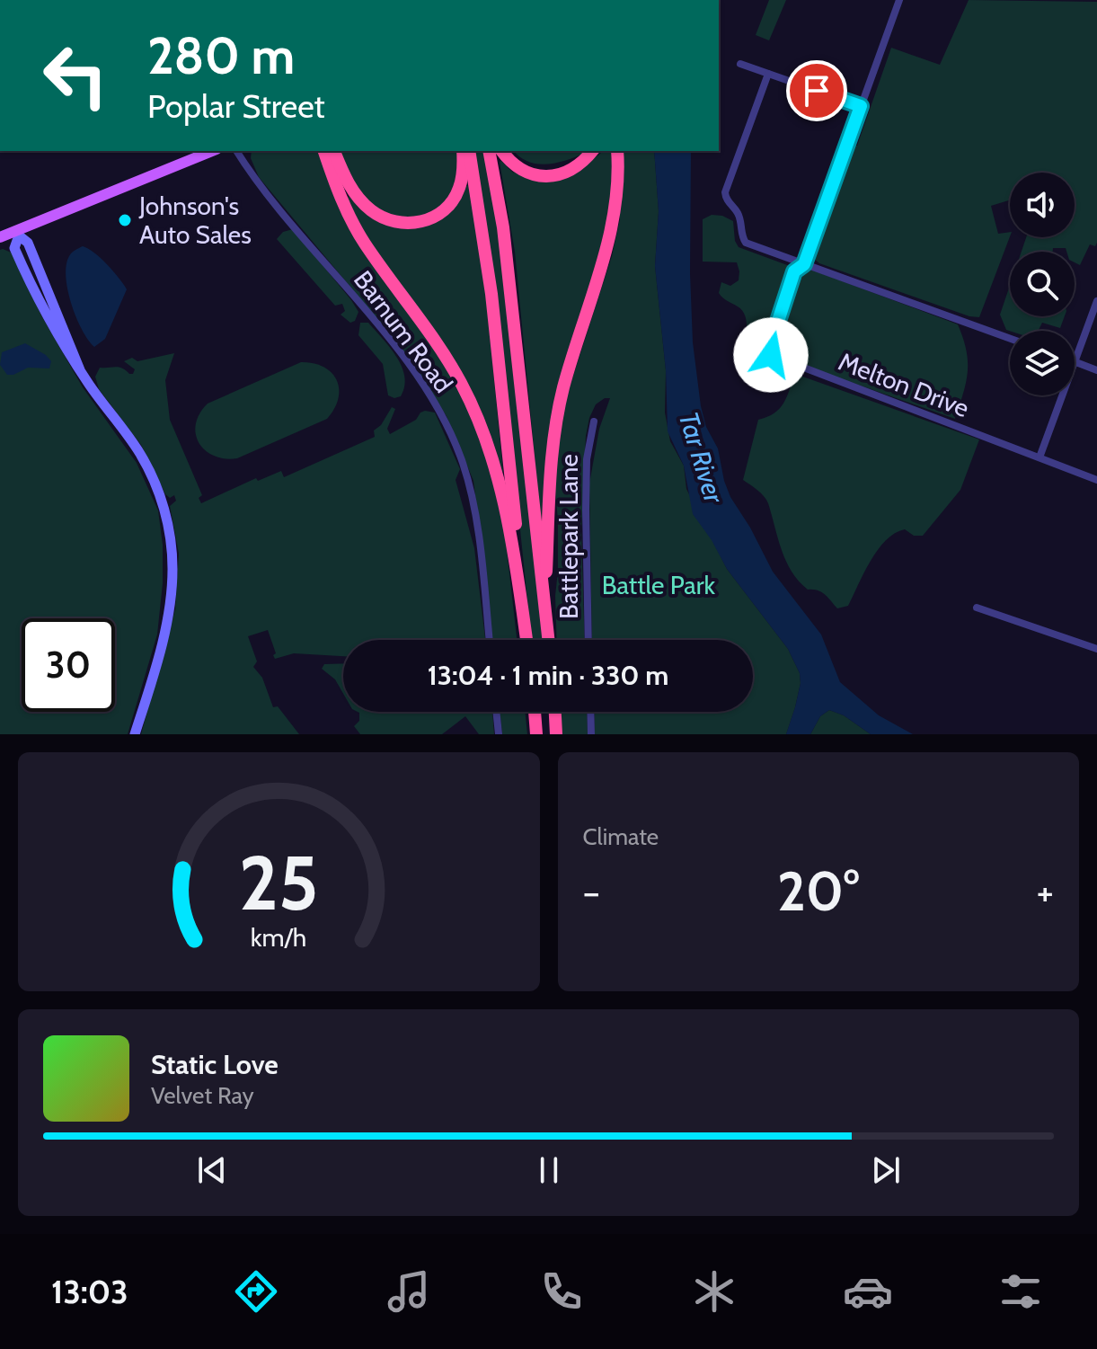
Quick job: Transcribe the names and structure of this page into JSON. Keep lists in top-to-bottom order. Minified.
{"streets":{"street":["Barnum Road","Melton Drive","Battlepark Lane"]},"water":["Tar River"],"parks":["Battle Park"],"places":["Johnson's Auto Sales"],"page":{"turn":["280 m","Poplar Street"],"limit":"30","trip":"13:04 · 1 min · 330 m","tile":"Climate","heat":["−","20°","+"],"song":["Static Love","Velvet Ray"],"tabs":"13:03","gauge":["25","km/h"]}}
